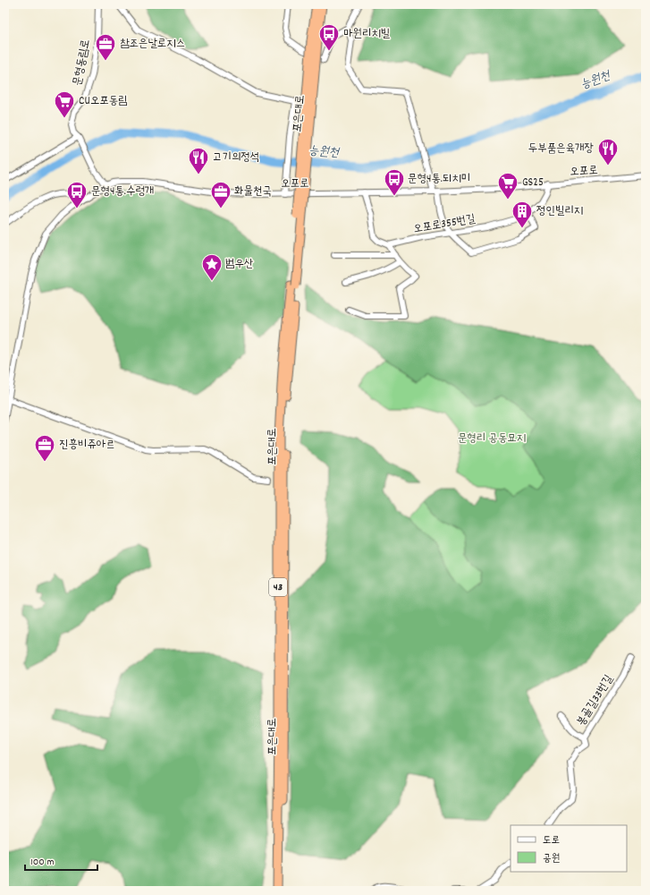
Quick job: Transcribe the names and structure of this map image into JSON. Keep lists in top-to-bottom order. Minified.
{"streets":{"highway":["포은대로","43"],"street":["문형동림로","오포로","오포로355번길","봉골길33번길"]},"crossings":[["문형동림로","오포로"],["포은대로","43"],["오포로","오포로355번길"]],"water":["능원천"],"parks":["문형리 공동묘지"],"places":{"bus stop":["마원리치빌","문형4통.되치미","문형4통.수렁개"],"office":["참조은날로지스","화물천국","진흥비쥬아르"],"supermarket":["CU오포동림","GS25"],"restaurant":["두부품은육개장","고기의정석"],"building":["정인빌리지"],"place":["범우산"]},"legend":["도로","공원"],"scale_bar":"100 m"}
